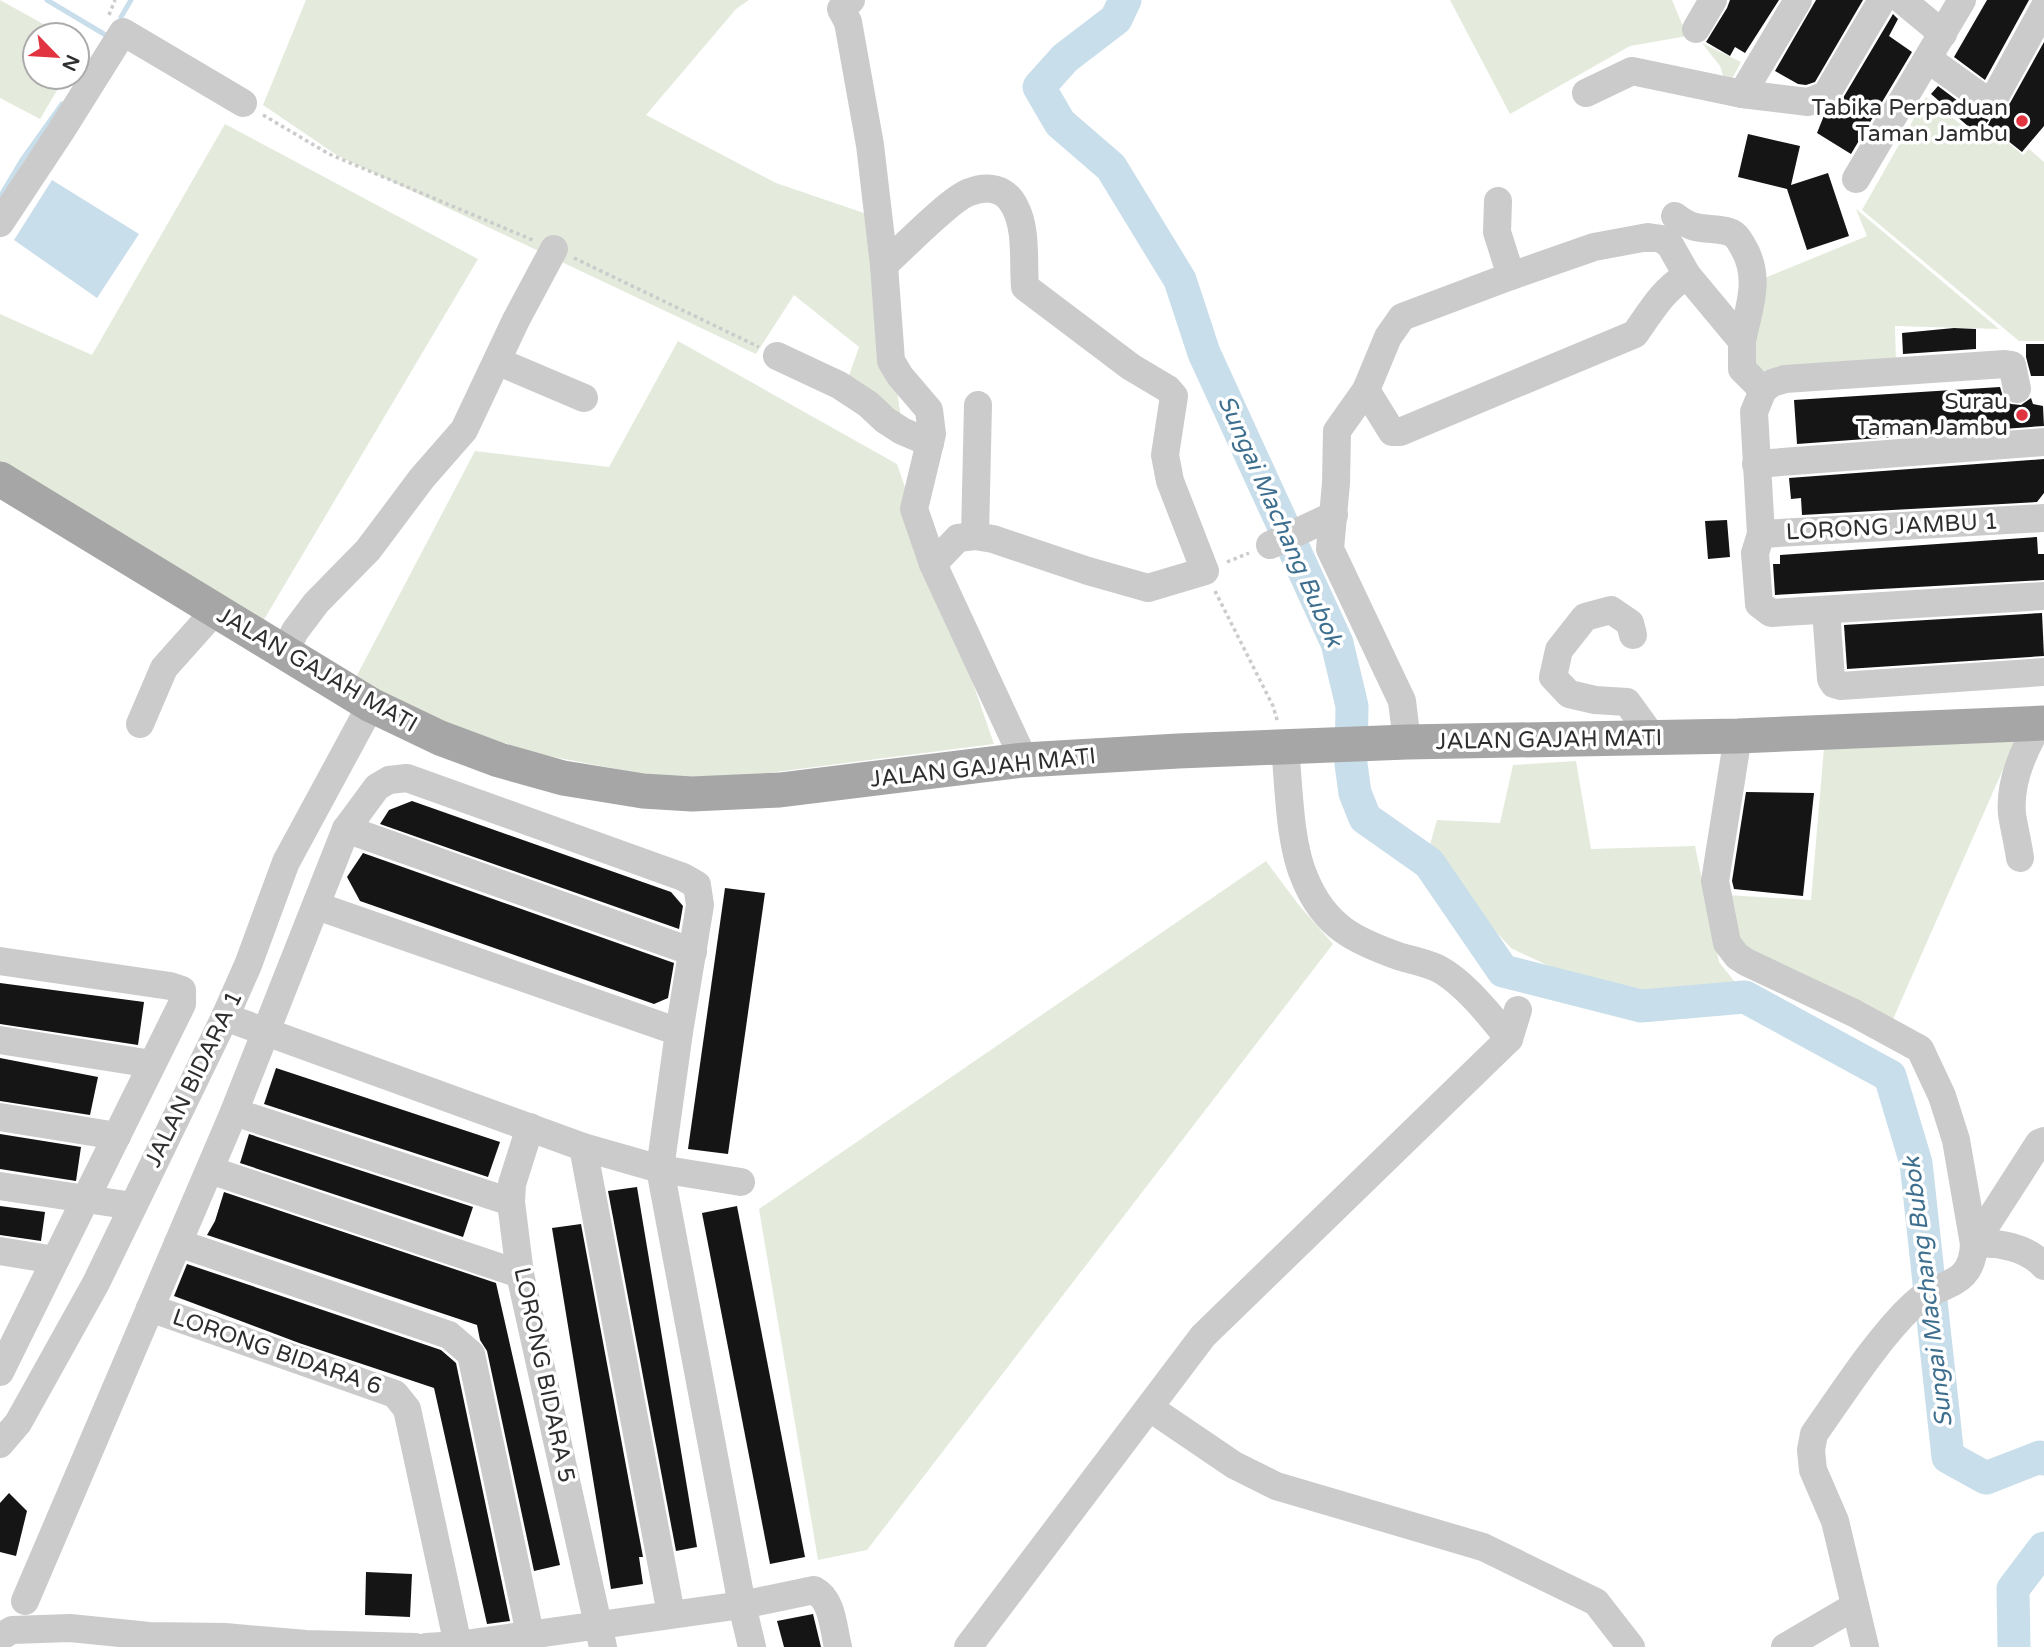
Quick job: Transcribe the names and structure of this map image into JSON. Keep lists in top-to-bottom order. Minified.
{"streets":{"main road":["JALAN GAJAH MATI"],"street":["LORONG JAMBU 1","JALAN BIDARA 1","LORONG BIDARA 6","LORONG BIDARA 5"]},"crossings":[["JALAN GAJAH MATI","JALAN BIDARA 1"]],"water":["Sungai Machang Bubok"],"places":["Tabika Perpaduan Taman Jambu","Surau Taman Jambu"],"north":"bottom right"}
